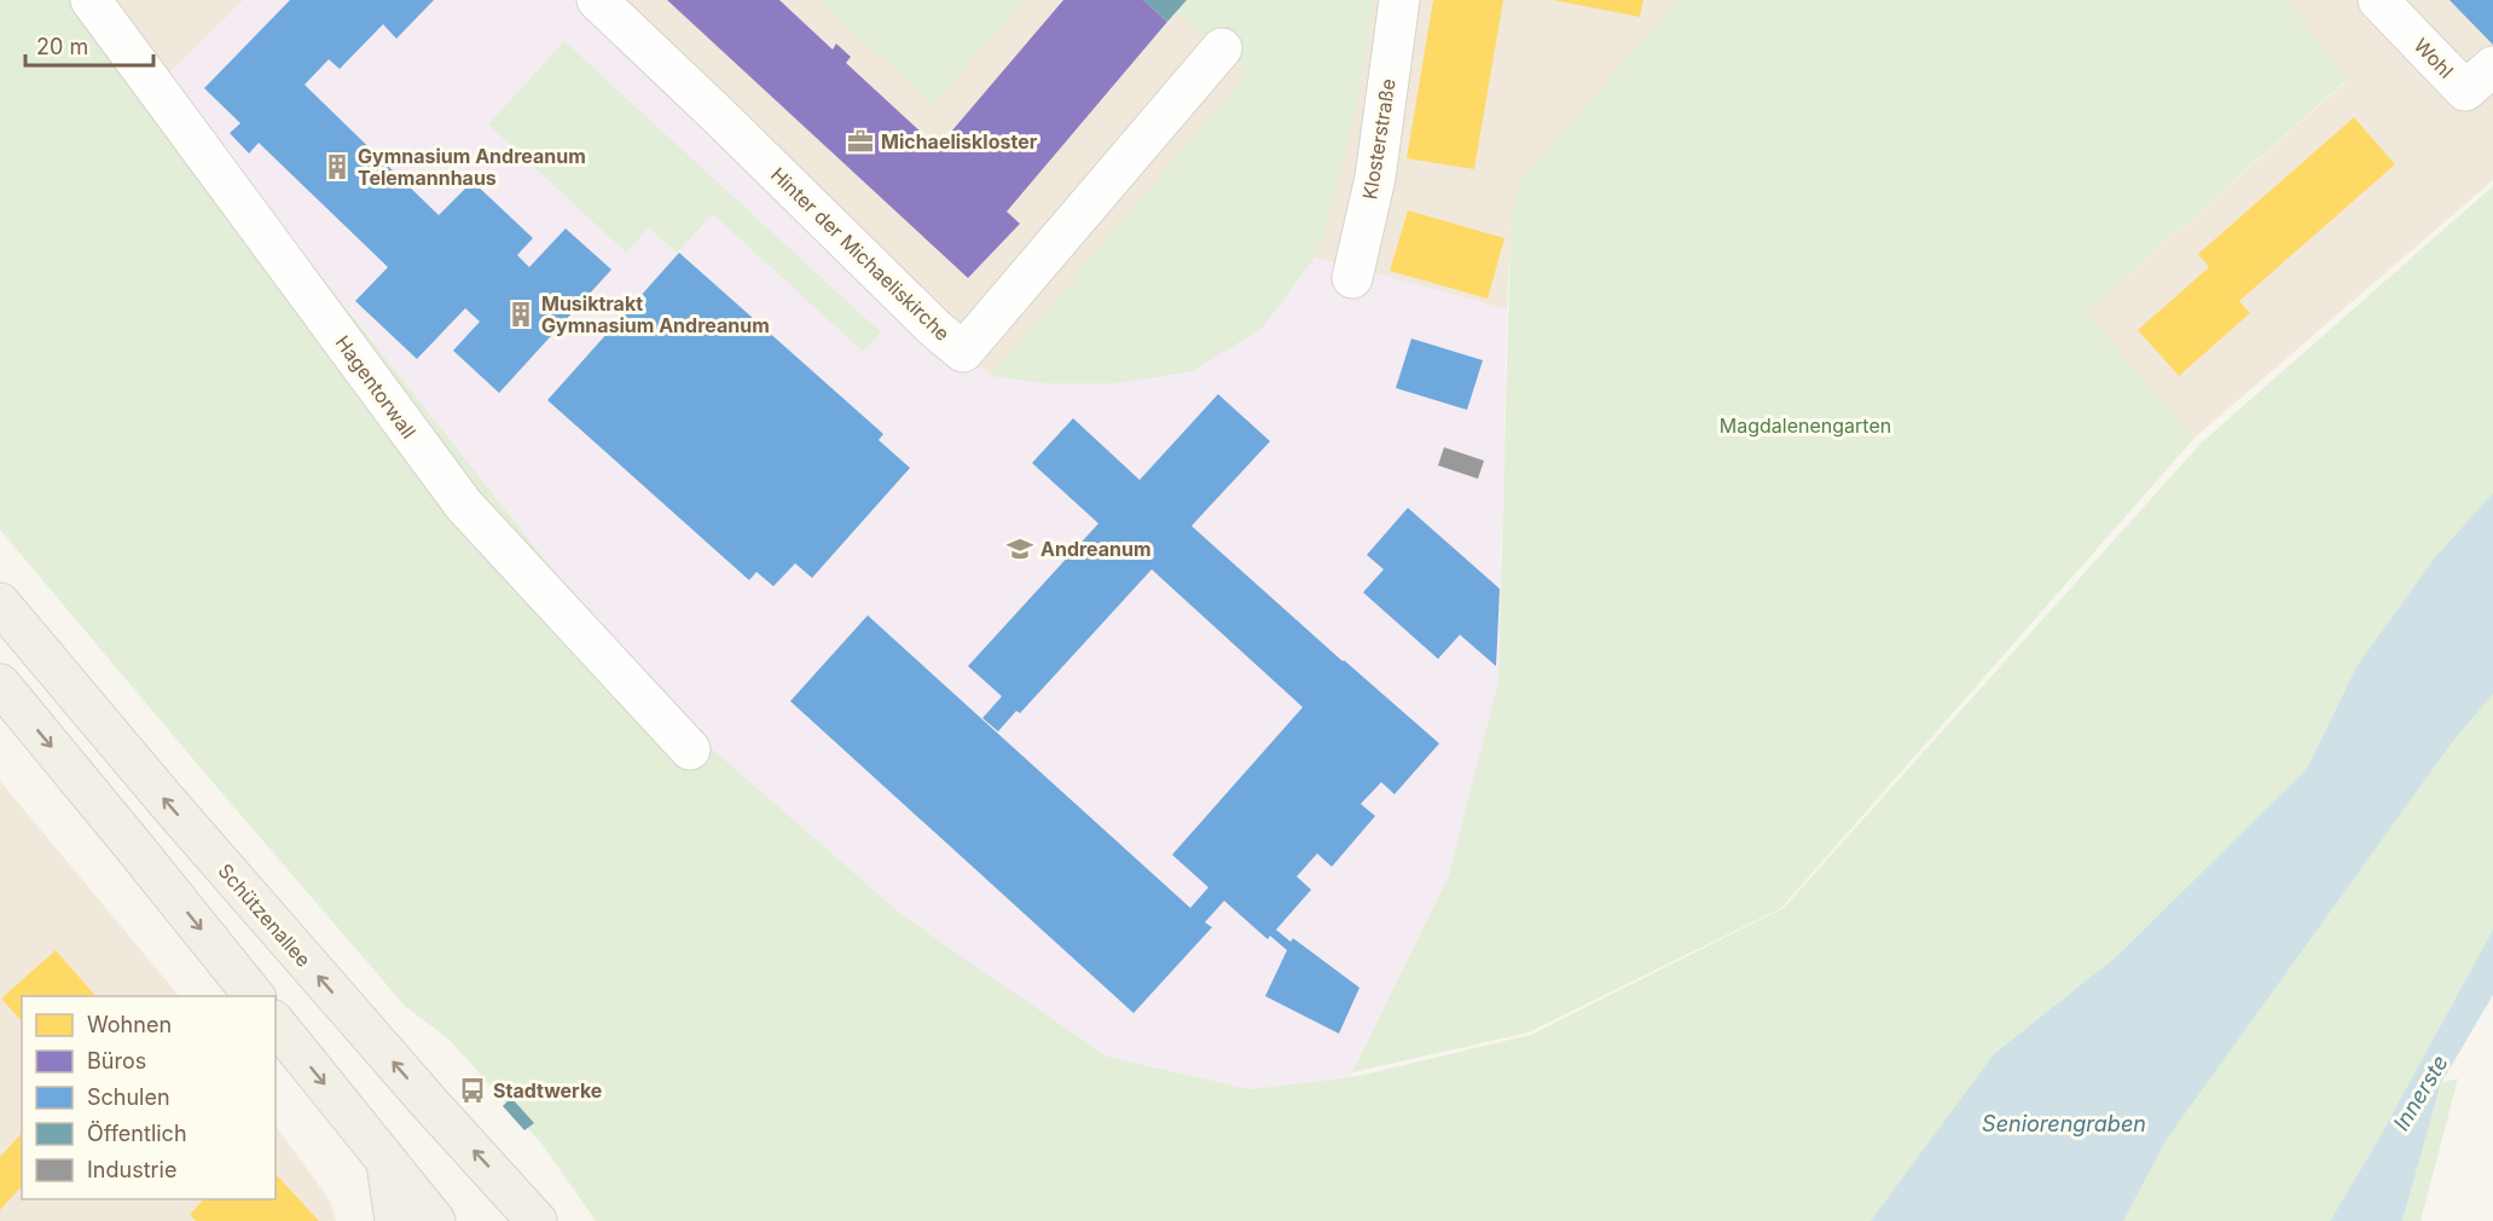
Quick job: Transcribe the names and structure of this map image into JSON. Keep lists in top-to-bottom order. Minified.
{"streets":{"main road":["Schützenallee"],"street":["Wohl","Klosterstraße","Hinter der Michaeliskirche","Hagentorwall"]},"water":["Innerste","Seniorengraben"],"parks":["Magdalenengarten"],"places":{"office":["Michaeliskloster"],"building":["Gymnasium Andreanum Telemannhaus","Musiktrakt Gymnasium Andreanum"],"school or university":["Andreanum"],"bus stop":["Stadtwerke"]},"legend":["Wohnen","Büros","Schulen","Öffentlich","Industrie"],"scale_bar":"20 m"}
